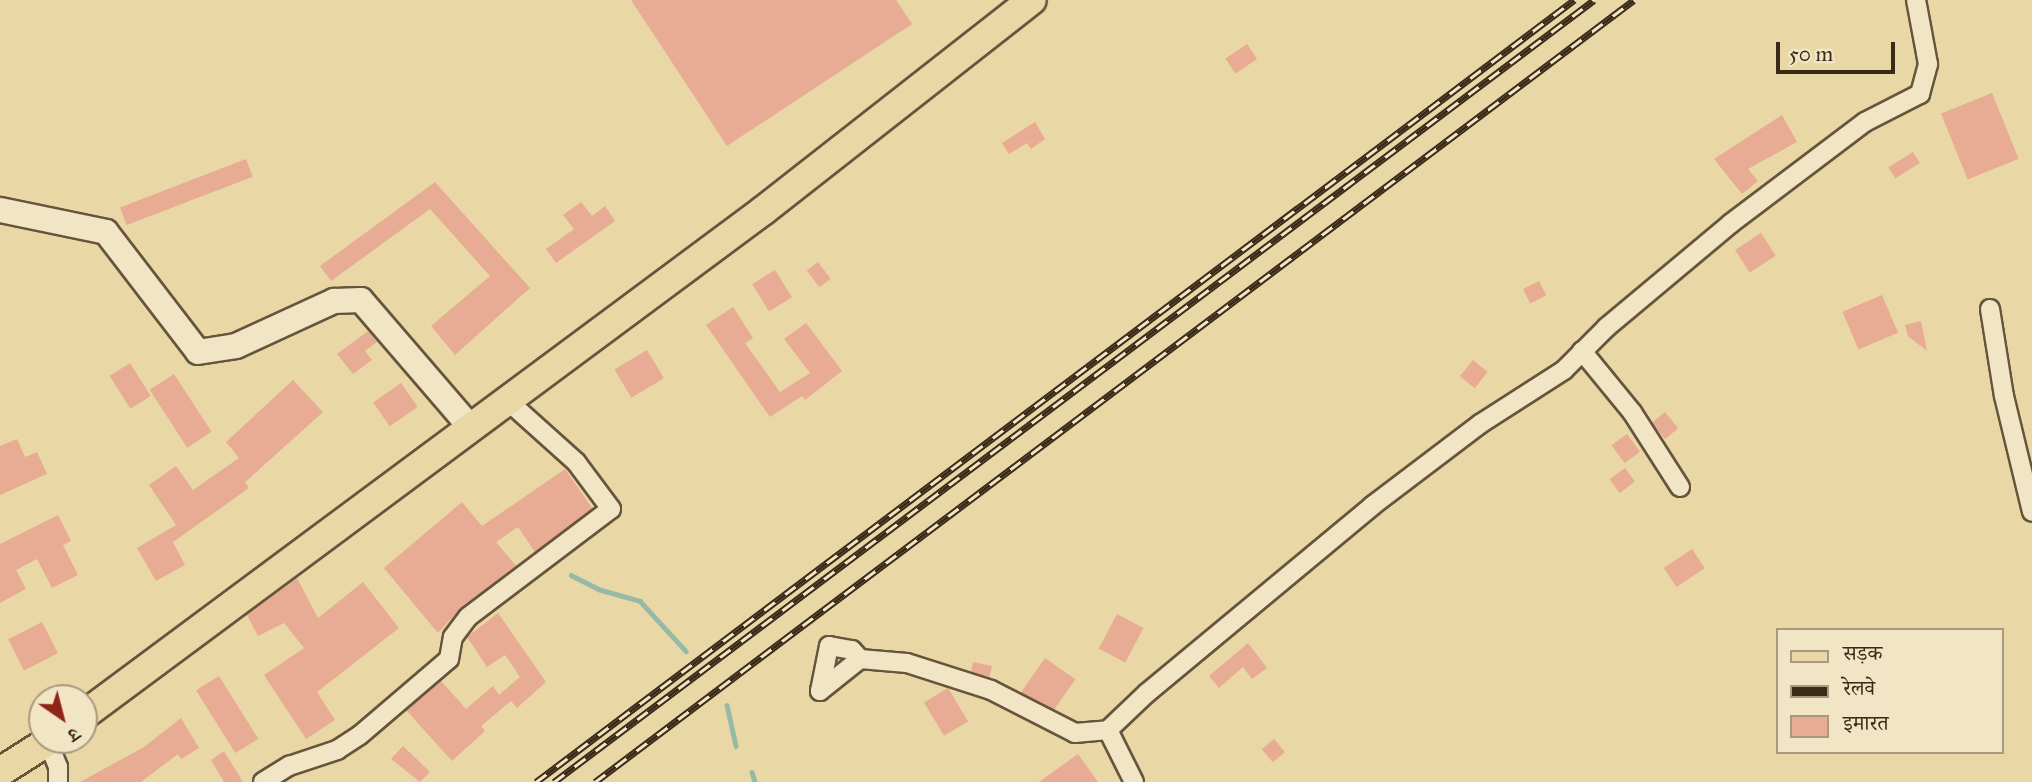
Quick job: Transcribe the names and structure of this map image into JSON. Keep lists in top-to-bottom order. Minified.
{"legend":["सड़क","रेलवे","इमारत"],"scale_bar":"50 m","north":"bottom right"}
